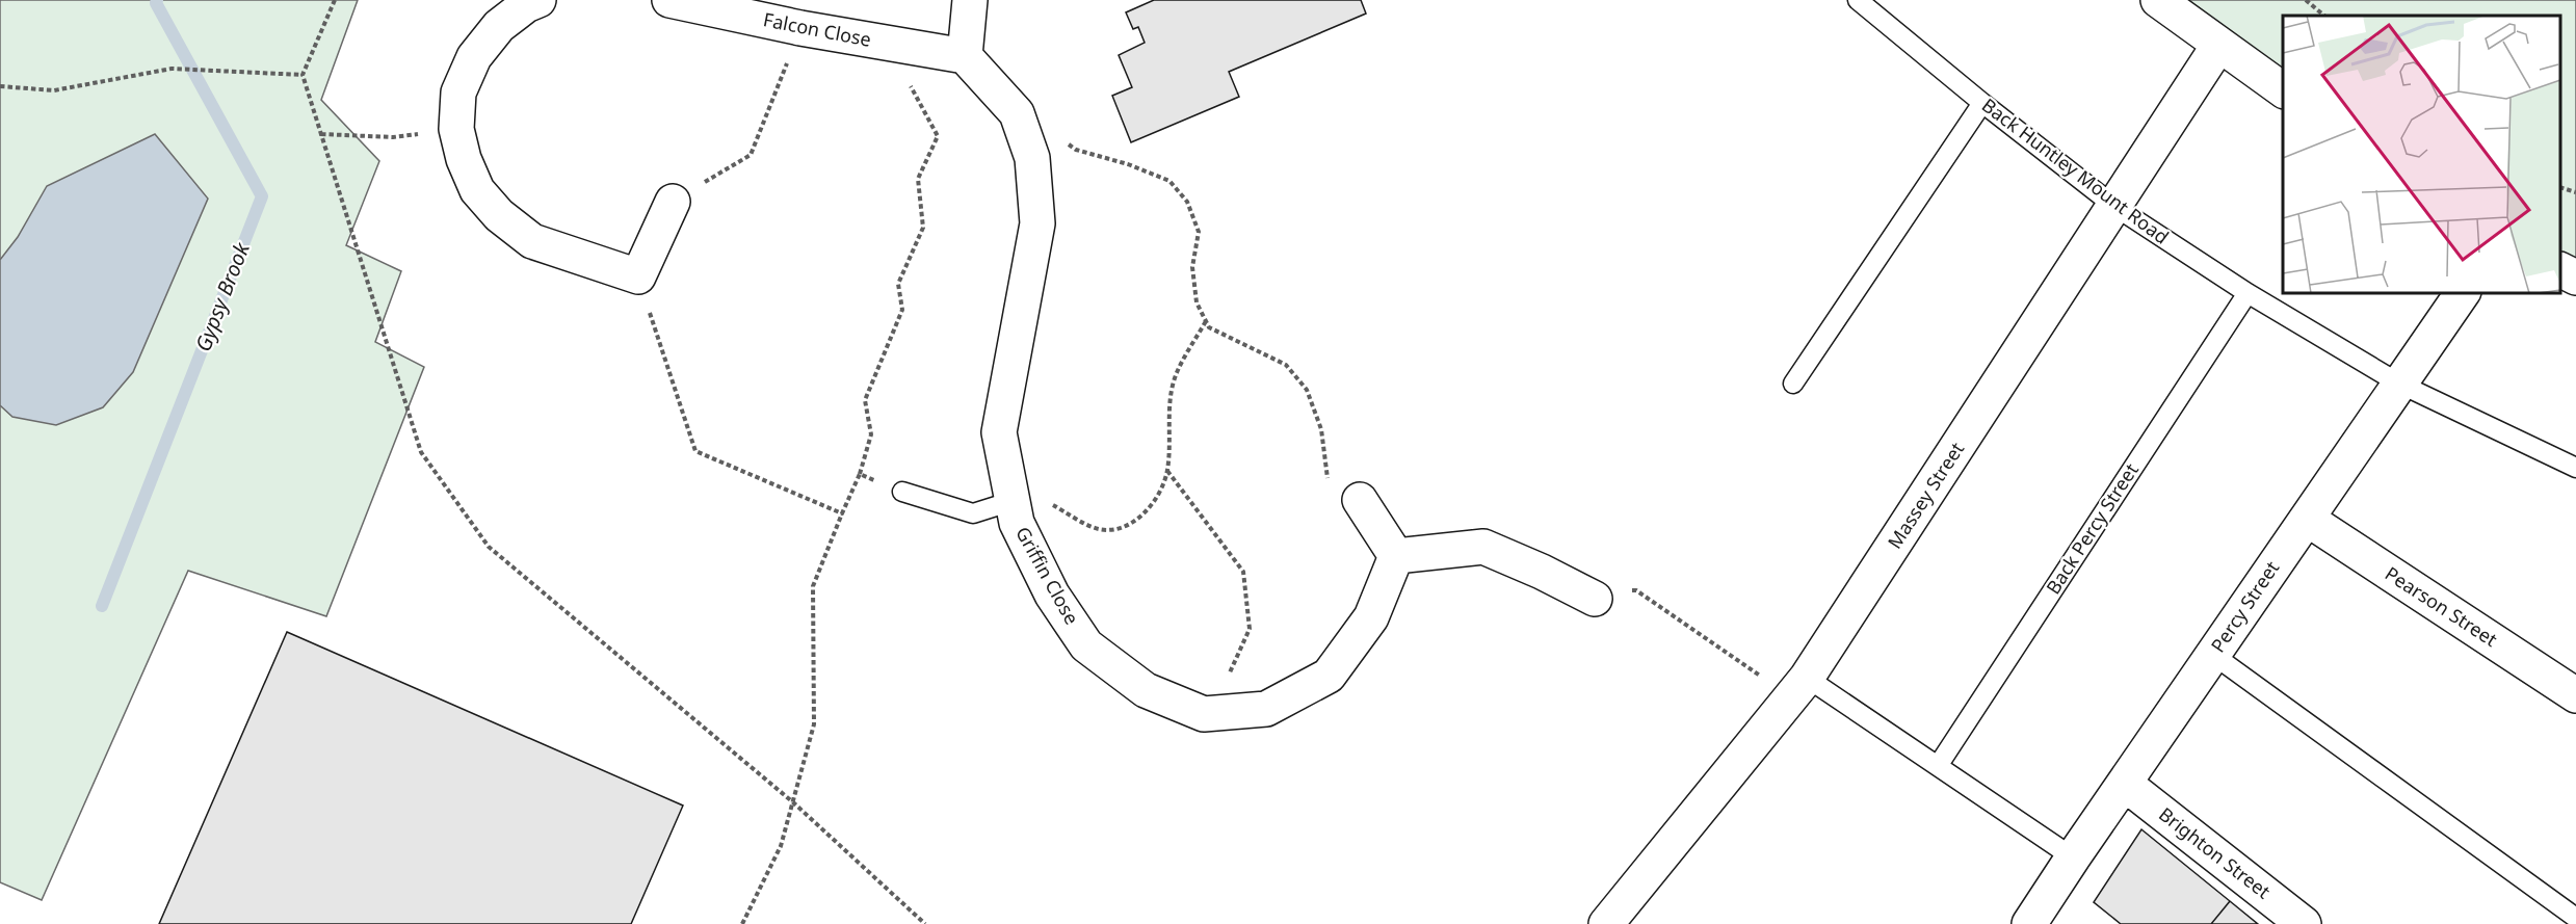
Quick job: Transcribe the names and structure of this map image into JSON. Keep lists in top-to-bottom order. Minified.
{"streets":{"street":["Falcon Close","Massey Street","Griffin Close","Percy Street","Pearson Street","Brighton Street"],"lane":["Back Huntley Mount Road","Back Percy Street"]},"crossings":[["Falcon Close","Griffin Close"],["Back Huntley Mount Road","Massey Street"],["Back Huntley Mount Road","Back Percy Street"],["Back Huntley Mount Road","Percy Street"],["Percy Street","Pearson Street"],["Percy Street","Brighton Street"]],"water":["Gypsy Brook"]}
